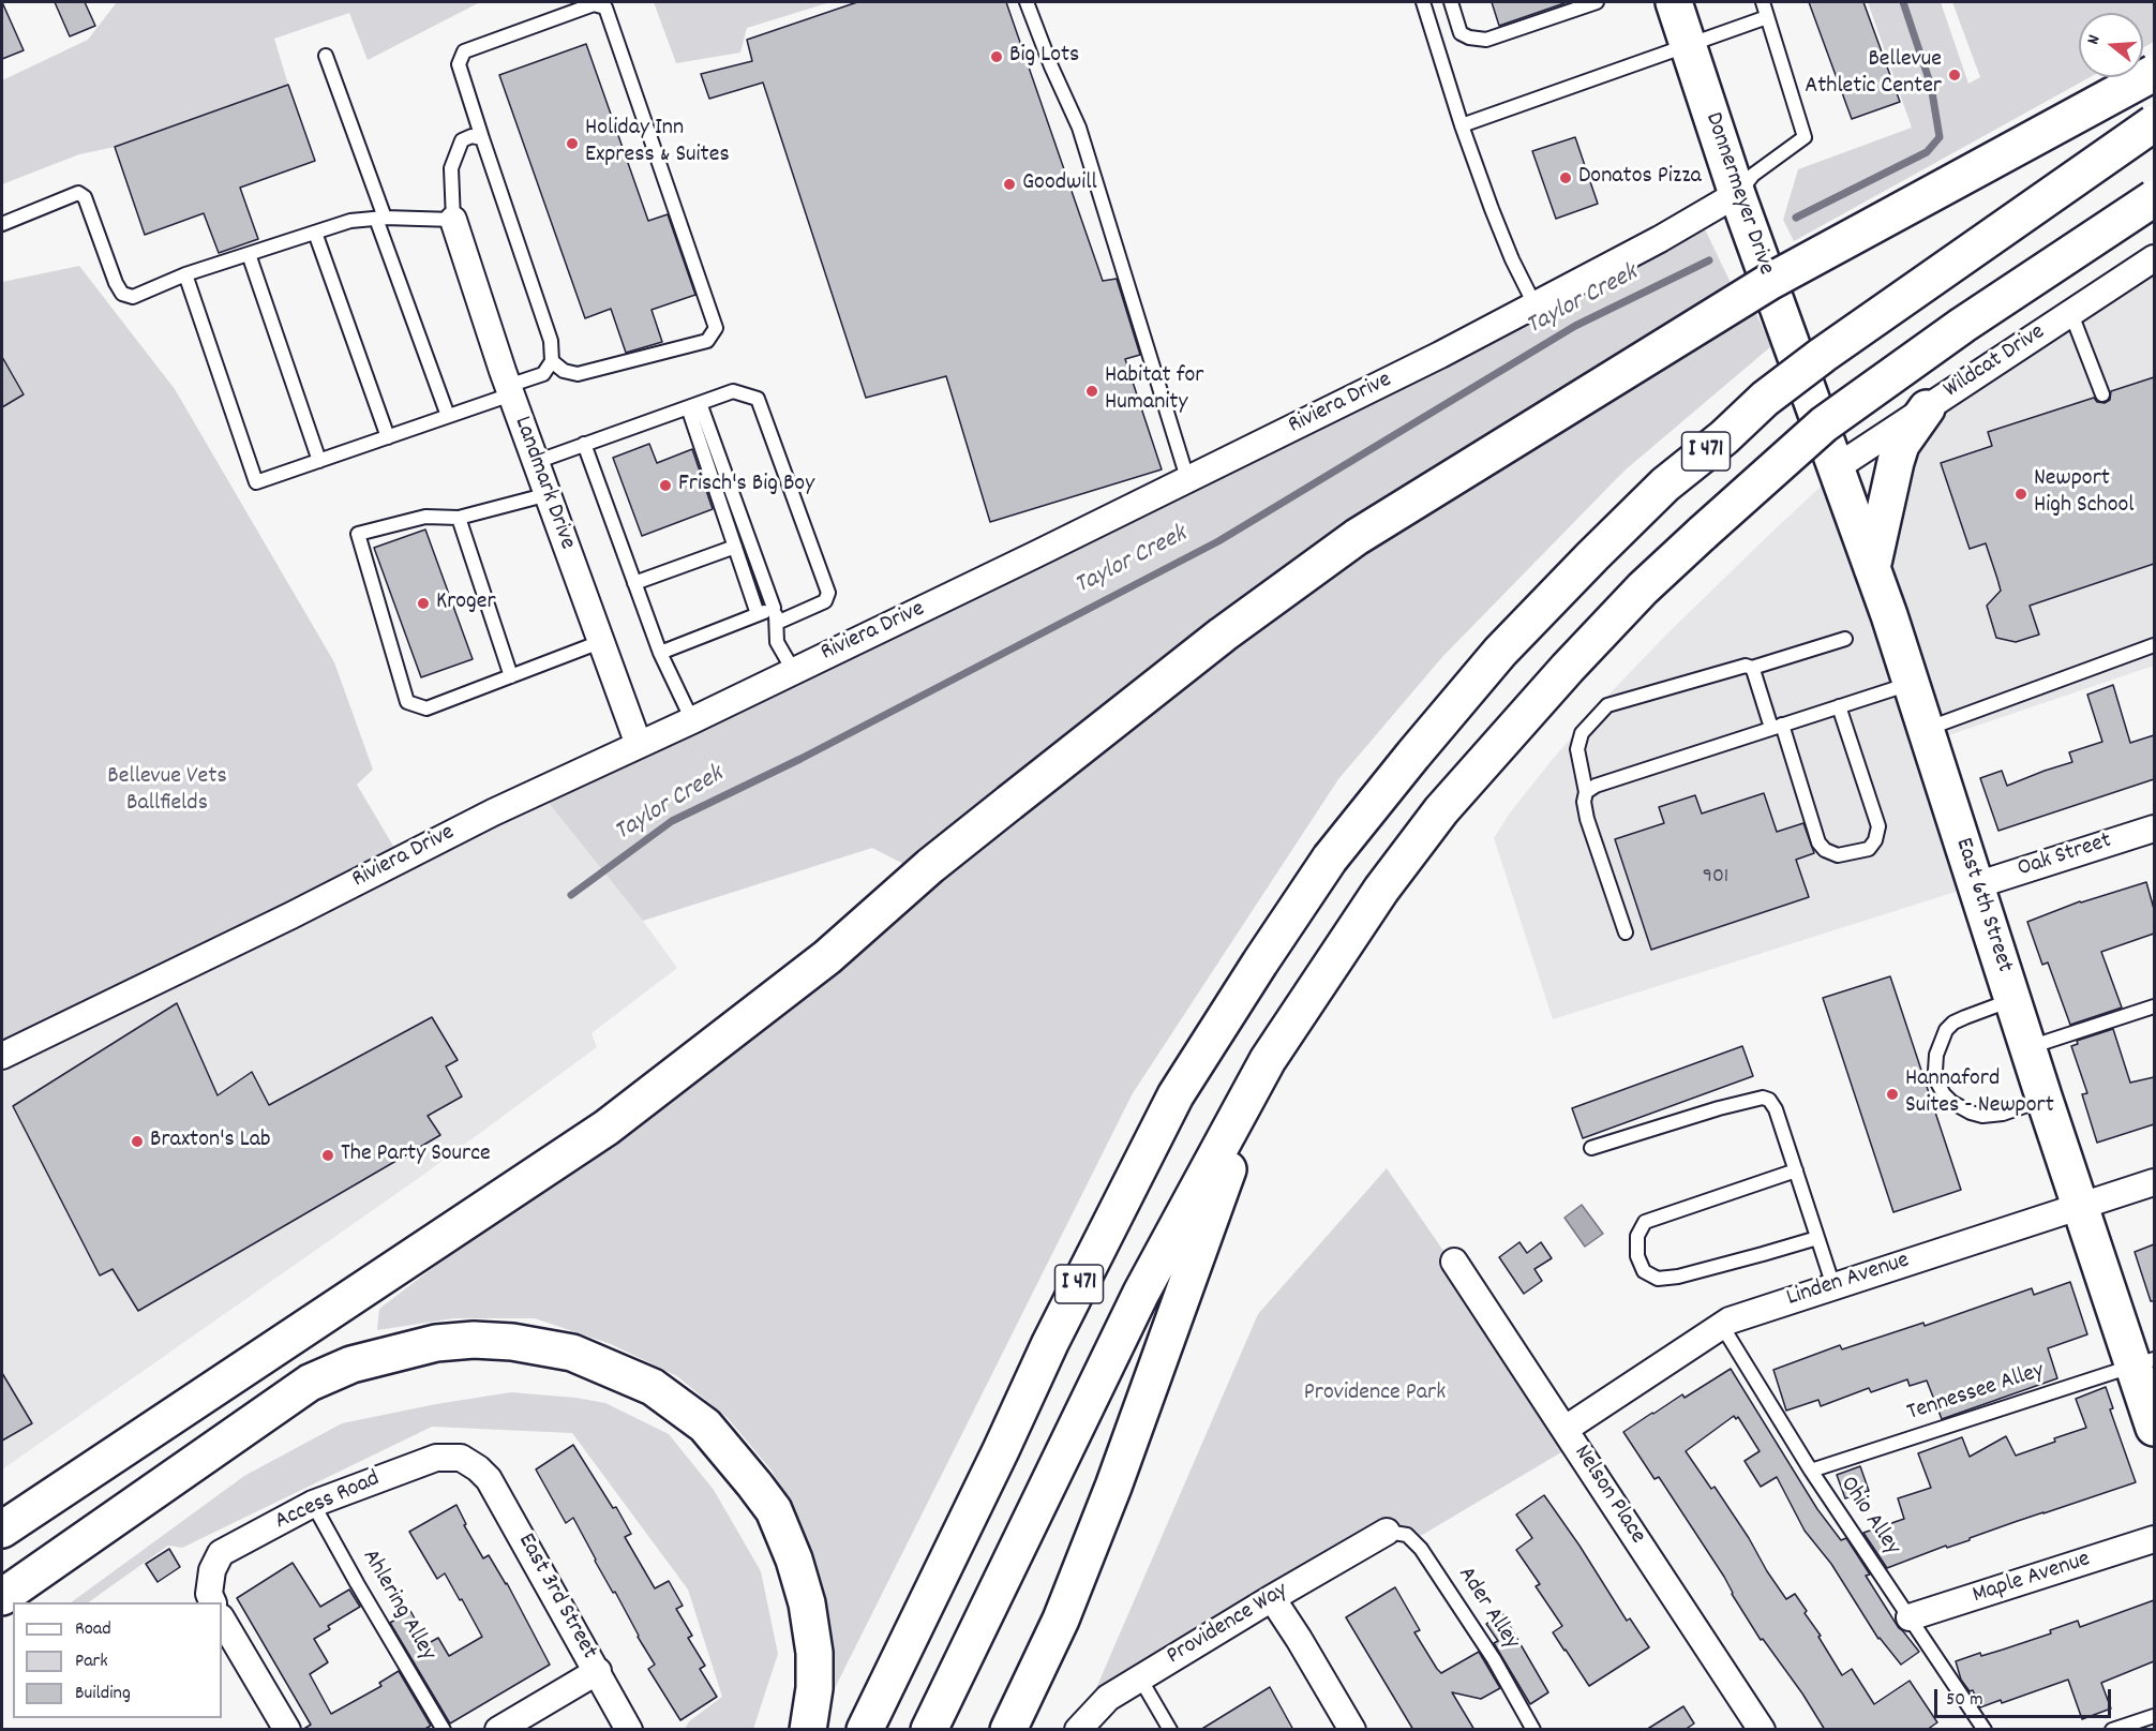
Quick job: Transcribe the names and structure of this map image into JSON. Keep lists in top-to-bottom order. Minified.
{"streets":{"main road":["Donnermeyer Drive","I 471","East 6th Street"],"street":["Wildcat Drive","Riviera Drive","Landmark Drive","Oak Street","Linden Avenue","Nelson Place","Access Road","Maple Avenue","East 3rd Street","Providence Way"],"lane":["Tennessee Alley","Ohio Alley","Ahlering Alley","Ader Alley"]},"crossings":[["Donnermeyer Drive","Riviera Drive"],["Donnermeyer Drive","East 6th Street"],["Wildcat Drive","East 6th Street"],["Riviera Drive","Landmark Drive"],["Oak Street","East 6th Street"],["East 6th Street","Linden Avenue"],["East 6th Street","Tennessee Alley"],["Linden Avenue","Nelson Place"],["Linden Avenue","Ohio Alley"],["Tennessee Alley","Ohio Alley"],["Access Road","East 3rd Street"],["Access Road","Ahlering Alley"],["Ohio Alley","Maple Avenue"],["Ader Alley","Providence Way"]],"water":["Taylor Creek"],"parks":["Bellevue Vets Ballfields","Providence Park"],"places":["Big Lots","Bellevue Athletic Center","Holiday Inn Express & Suites","Donatos Pizza","Goodwill","Habitat for Humanity","Frisch's Big Boy","Newport High School","Kroger","Hannaford Suites - Newport","Braxton's Lab","The Party Source"],"house_numbers":["901"],"legend":["Road","Park","Building"],"scale_bar":"50 m","north":"left"}
